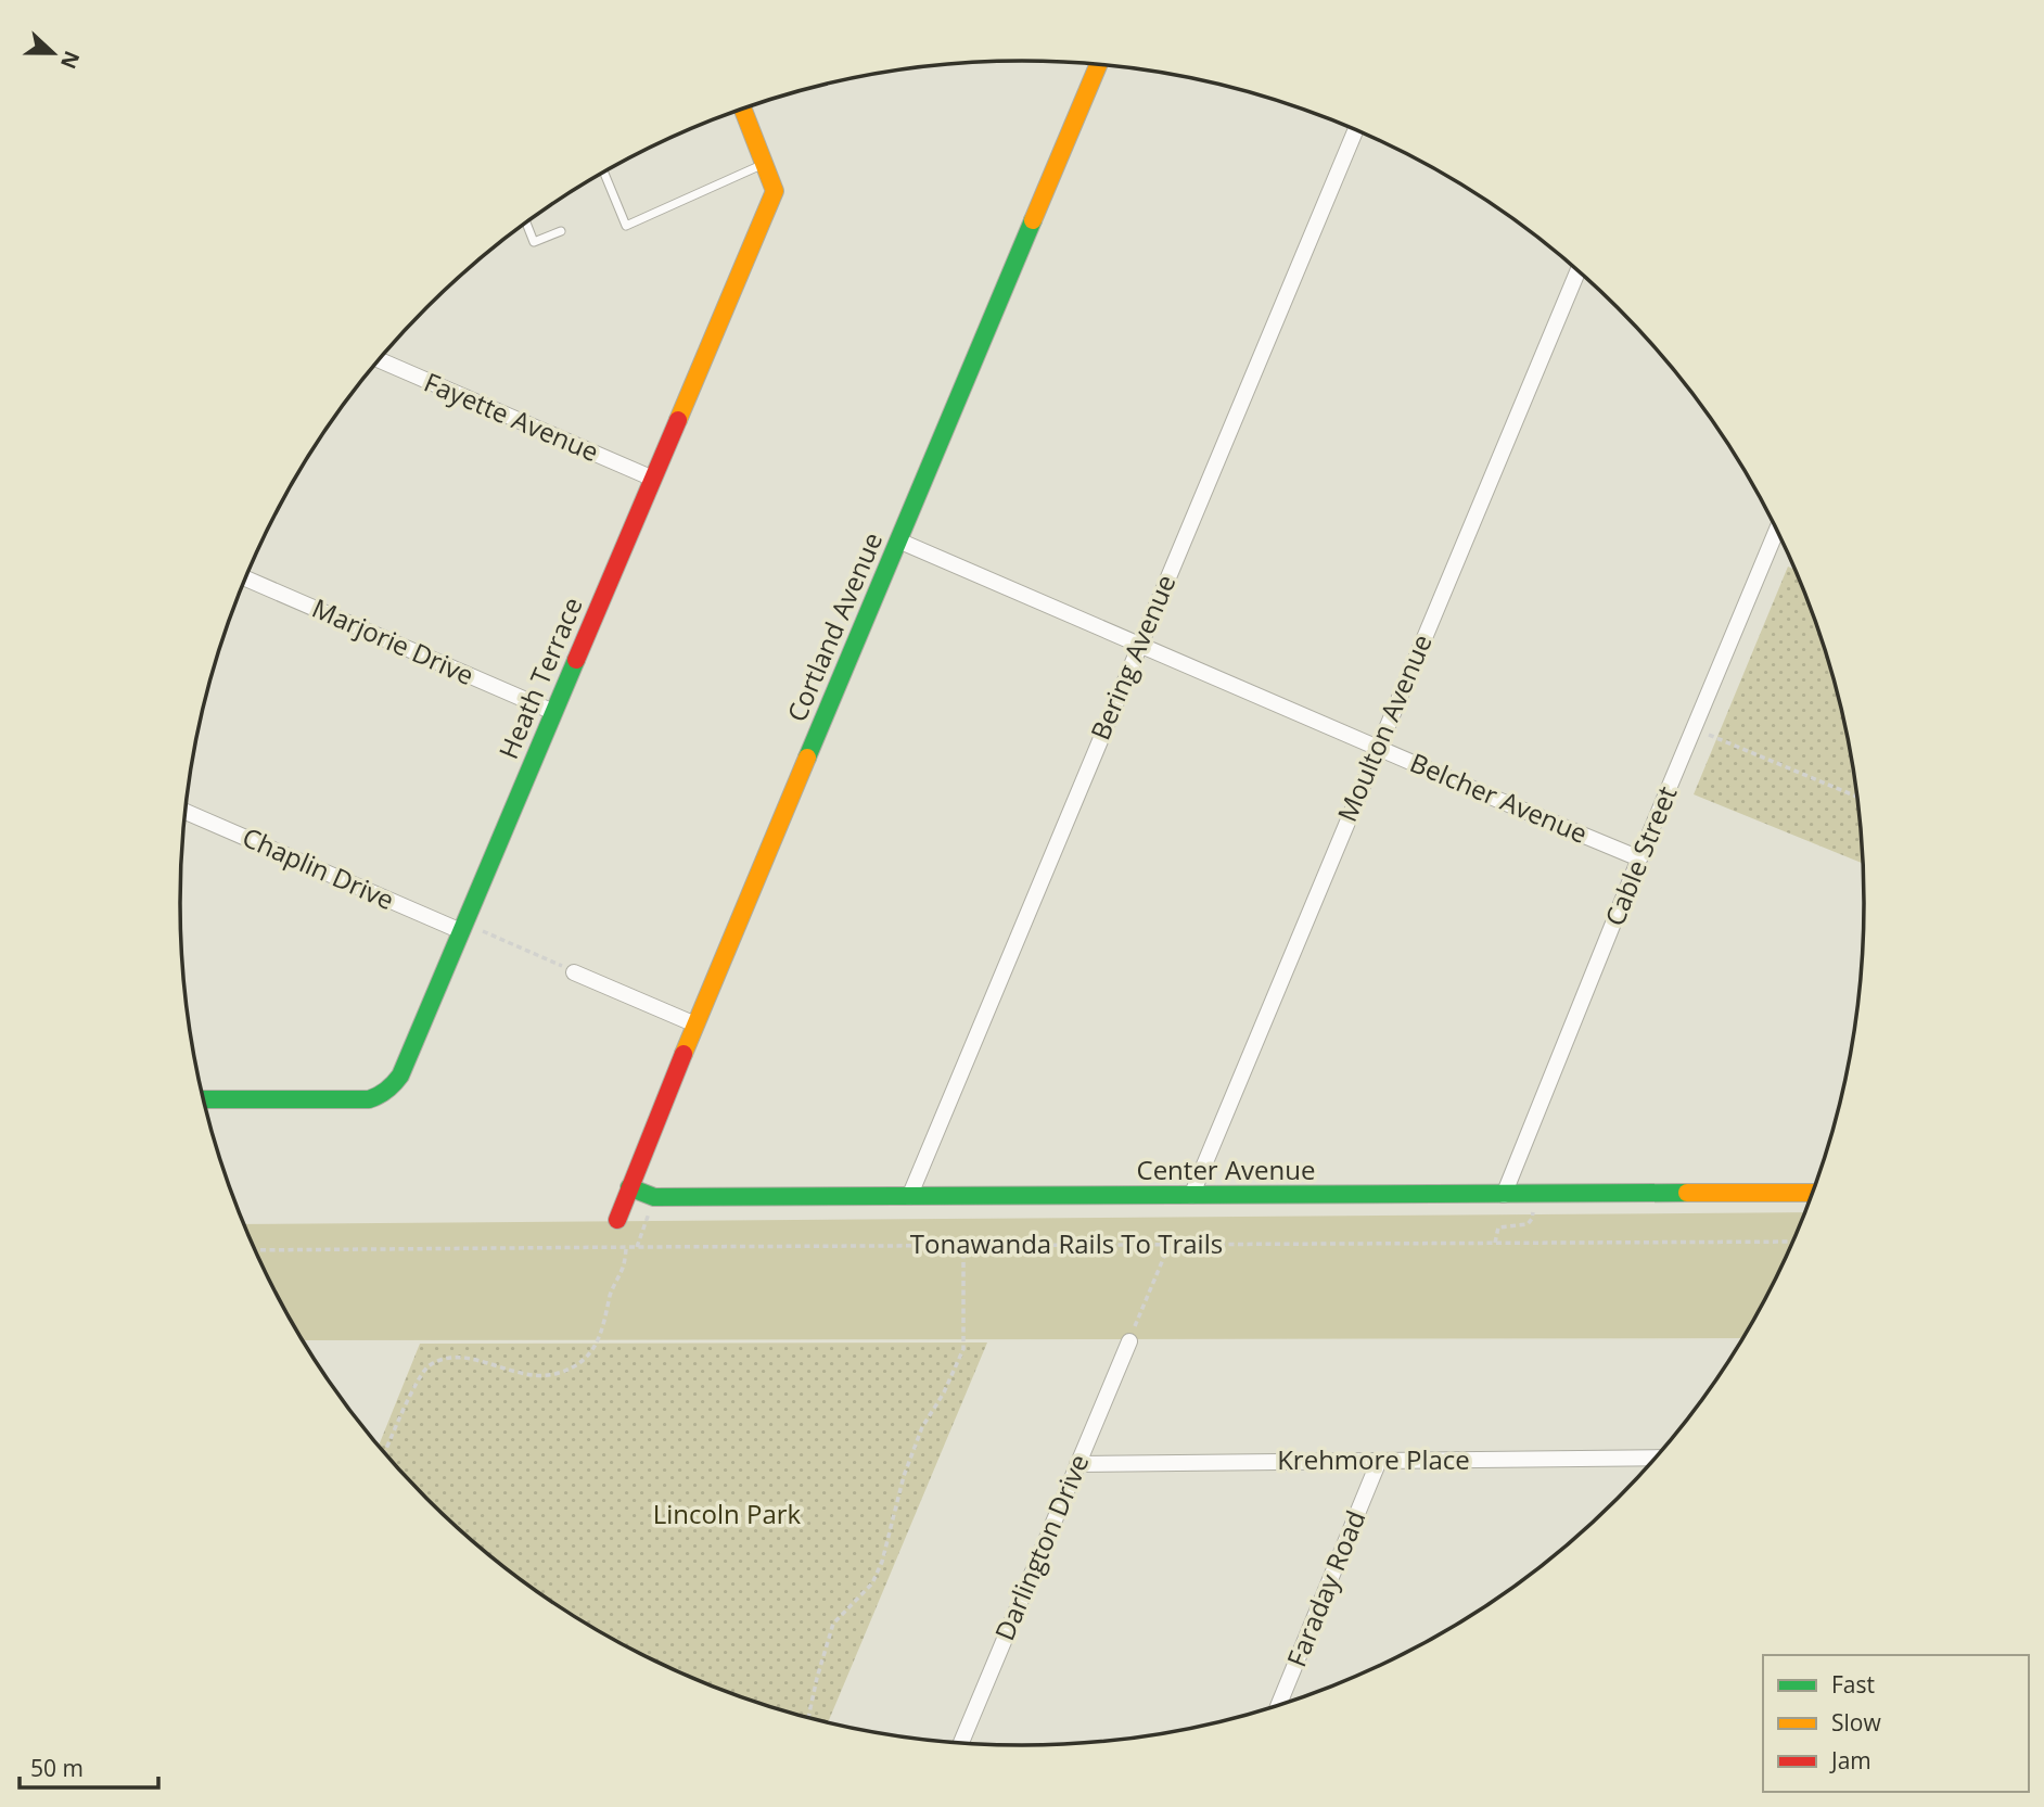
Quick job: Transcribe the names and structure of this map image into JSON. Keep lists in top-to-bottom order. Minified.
{"streets":{"street":["Fayette Avenue","Cortland Avenue","Marjorie Drive","Bering Avenue","Heath Terrace","Moulton Avenue","Belcher Avenue","Cable Street","Chaplin Drive","Center Avenue","Krehmore Place","Darlington Drive","Faraday Road"],"path":["Tonawanda Rails To Trails"]},"crossings":[["Fayette Avenue","Heath Terrace"],["Cortland Avenue","Belcher Avenue"],["Cortland Avenue","Center Avenue"],["Marjorie Drive","Heath Terrace"],["Bering Avenue","Belcher Avenue"],["Bering Avenue","Center Avenue"],["Heath Terrace","Chaplin Drive"],["Moulton Avenue","Belcher Avenue"],["Moulton Avenue","Center Avenue"],["Belcher Avenue","Cable Street"],["Cable Street","Center Avenue"],["Krehmore Place","Darlington Drive"],["Krehmore Place","Faraday Road"]],"parks":["Lincoln Park"],"legend":["Fast","Slow","Jam"],"scale_bar":"50 m","north":"right"}
